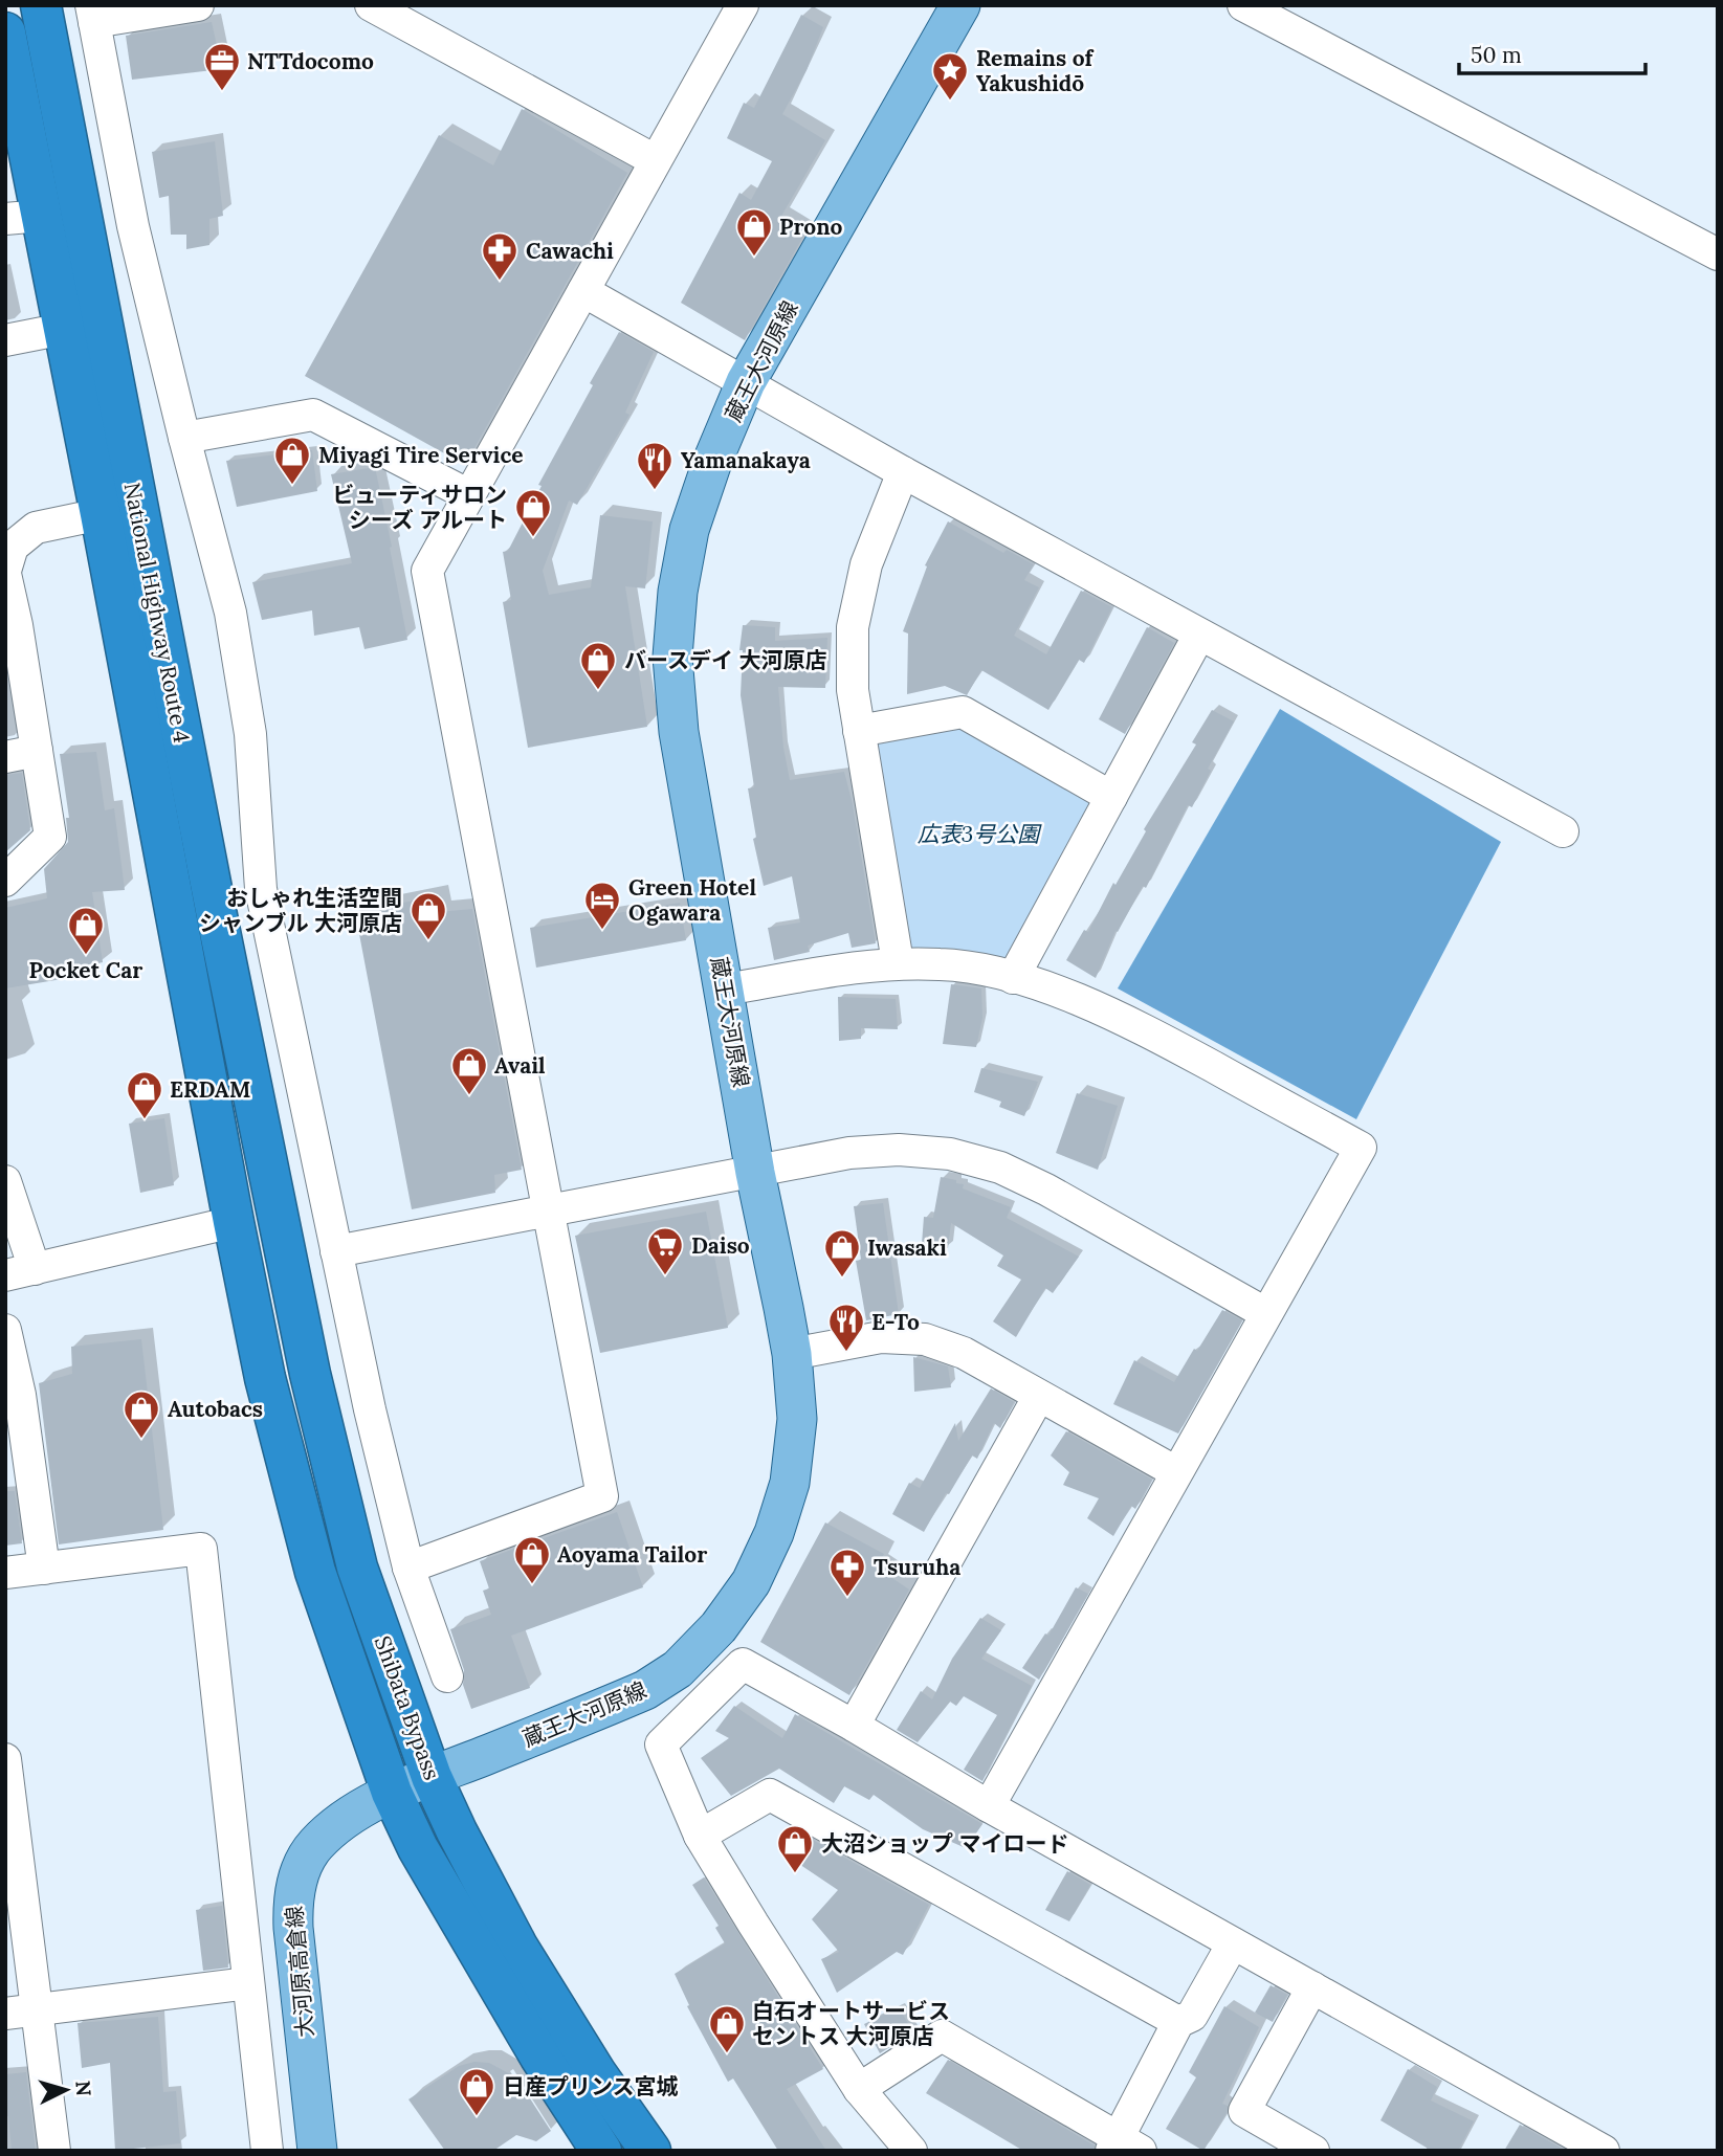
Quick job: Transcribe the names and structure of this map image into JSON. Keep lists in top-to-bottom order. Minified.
{"streets":{"highway":["National Highway Route 4","Shibata Bypass"],"main road":["蔵王大河原線","大河原高倉線"]},"crossings":[["蔵王大河原線","Shibata Bypass"],["蔵王大河原線","大河原高倉線"],["National Highway Route 4","Shibata Bypass"],["Shibata Bypass","大河原高倉線"]],"parks":["広表3号公園"],"places":{"office":["NTTdocomo"],"place":["Remains of Yakushidō"],"shop":["Prono","Miyagi Tire Service","ビューティサロン シーズ アルート","バースデイ 大河原店","おしゃれ生活空間 シャンブル 大河原店","Pocket Car","Avail","ERDAM","Iwasaki","Autobacs","Aoyama Tailor","大沼ショップ マイロード","白石オートサービス セントス 大河原店","日産プリンス宮城"],"pharmacy":["Cawachi","Tsuruha"],"restaurant":["Yamanakaya","E-To"],"hotel":["Green Hotel Ogawara"],"supermarket":["Daiso"]},"scale_bar":"50 m","north":"right"}
